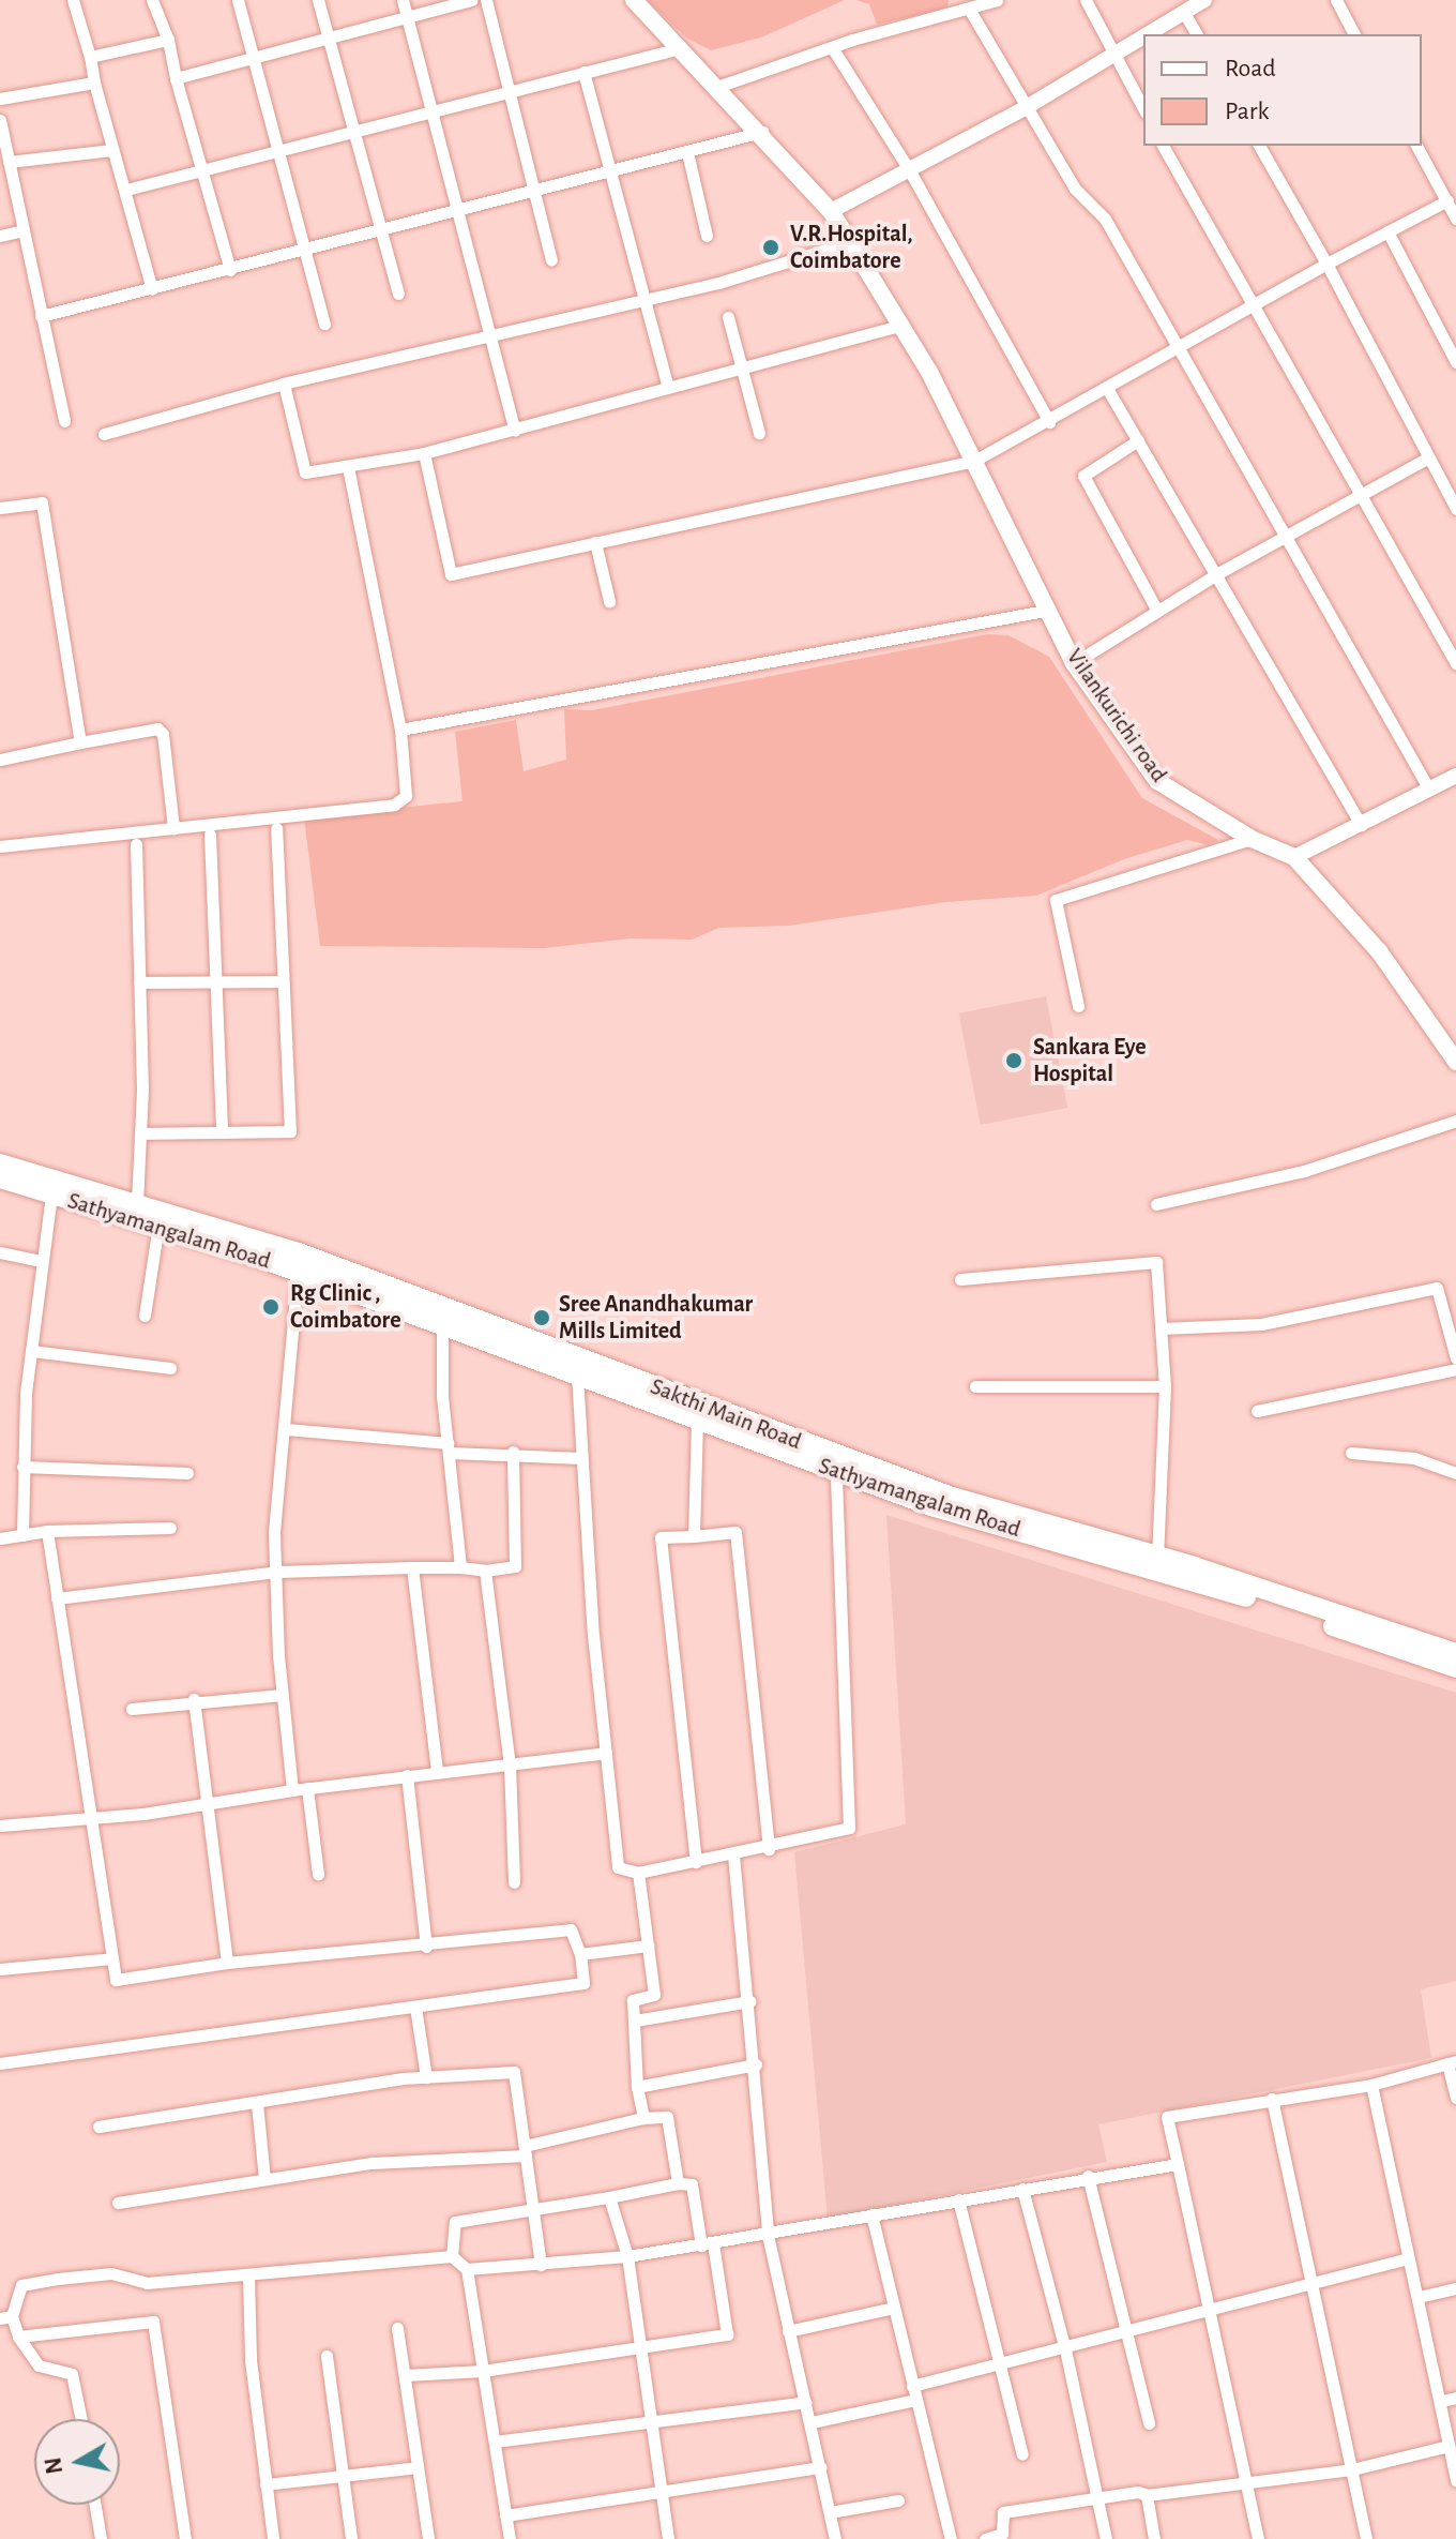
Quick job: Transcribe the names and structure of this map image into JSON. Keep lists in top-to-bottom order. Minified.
{"streets":{"highway":["Sathyamangalam Road","Sakthi Main Road"],"main road":["Vilankurichi road"]},"crossings":[["Sathyamangalam Road","Sakthi Main Road"]],"places":["V.R.Hospital, Coimbatore","Sankara Eye Hospital","Rg Clinic , Coimbatore","Sree Anandhakumar Mills Limited"],"legend":["Road","Park"],"north":"left"}
